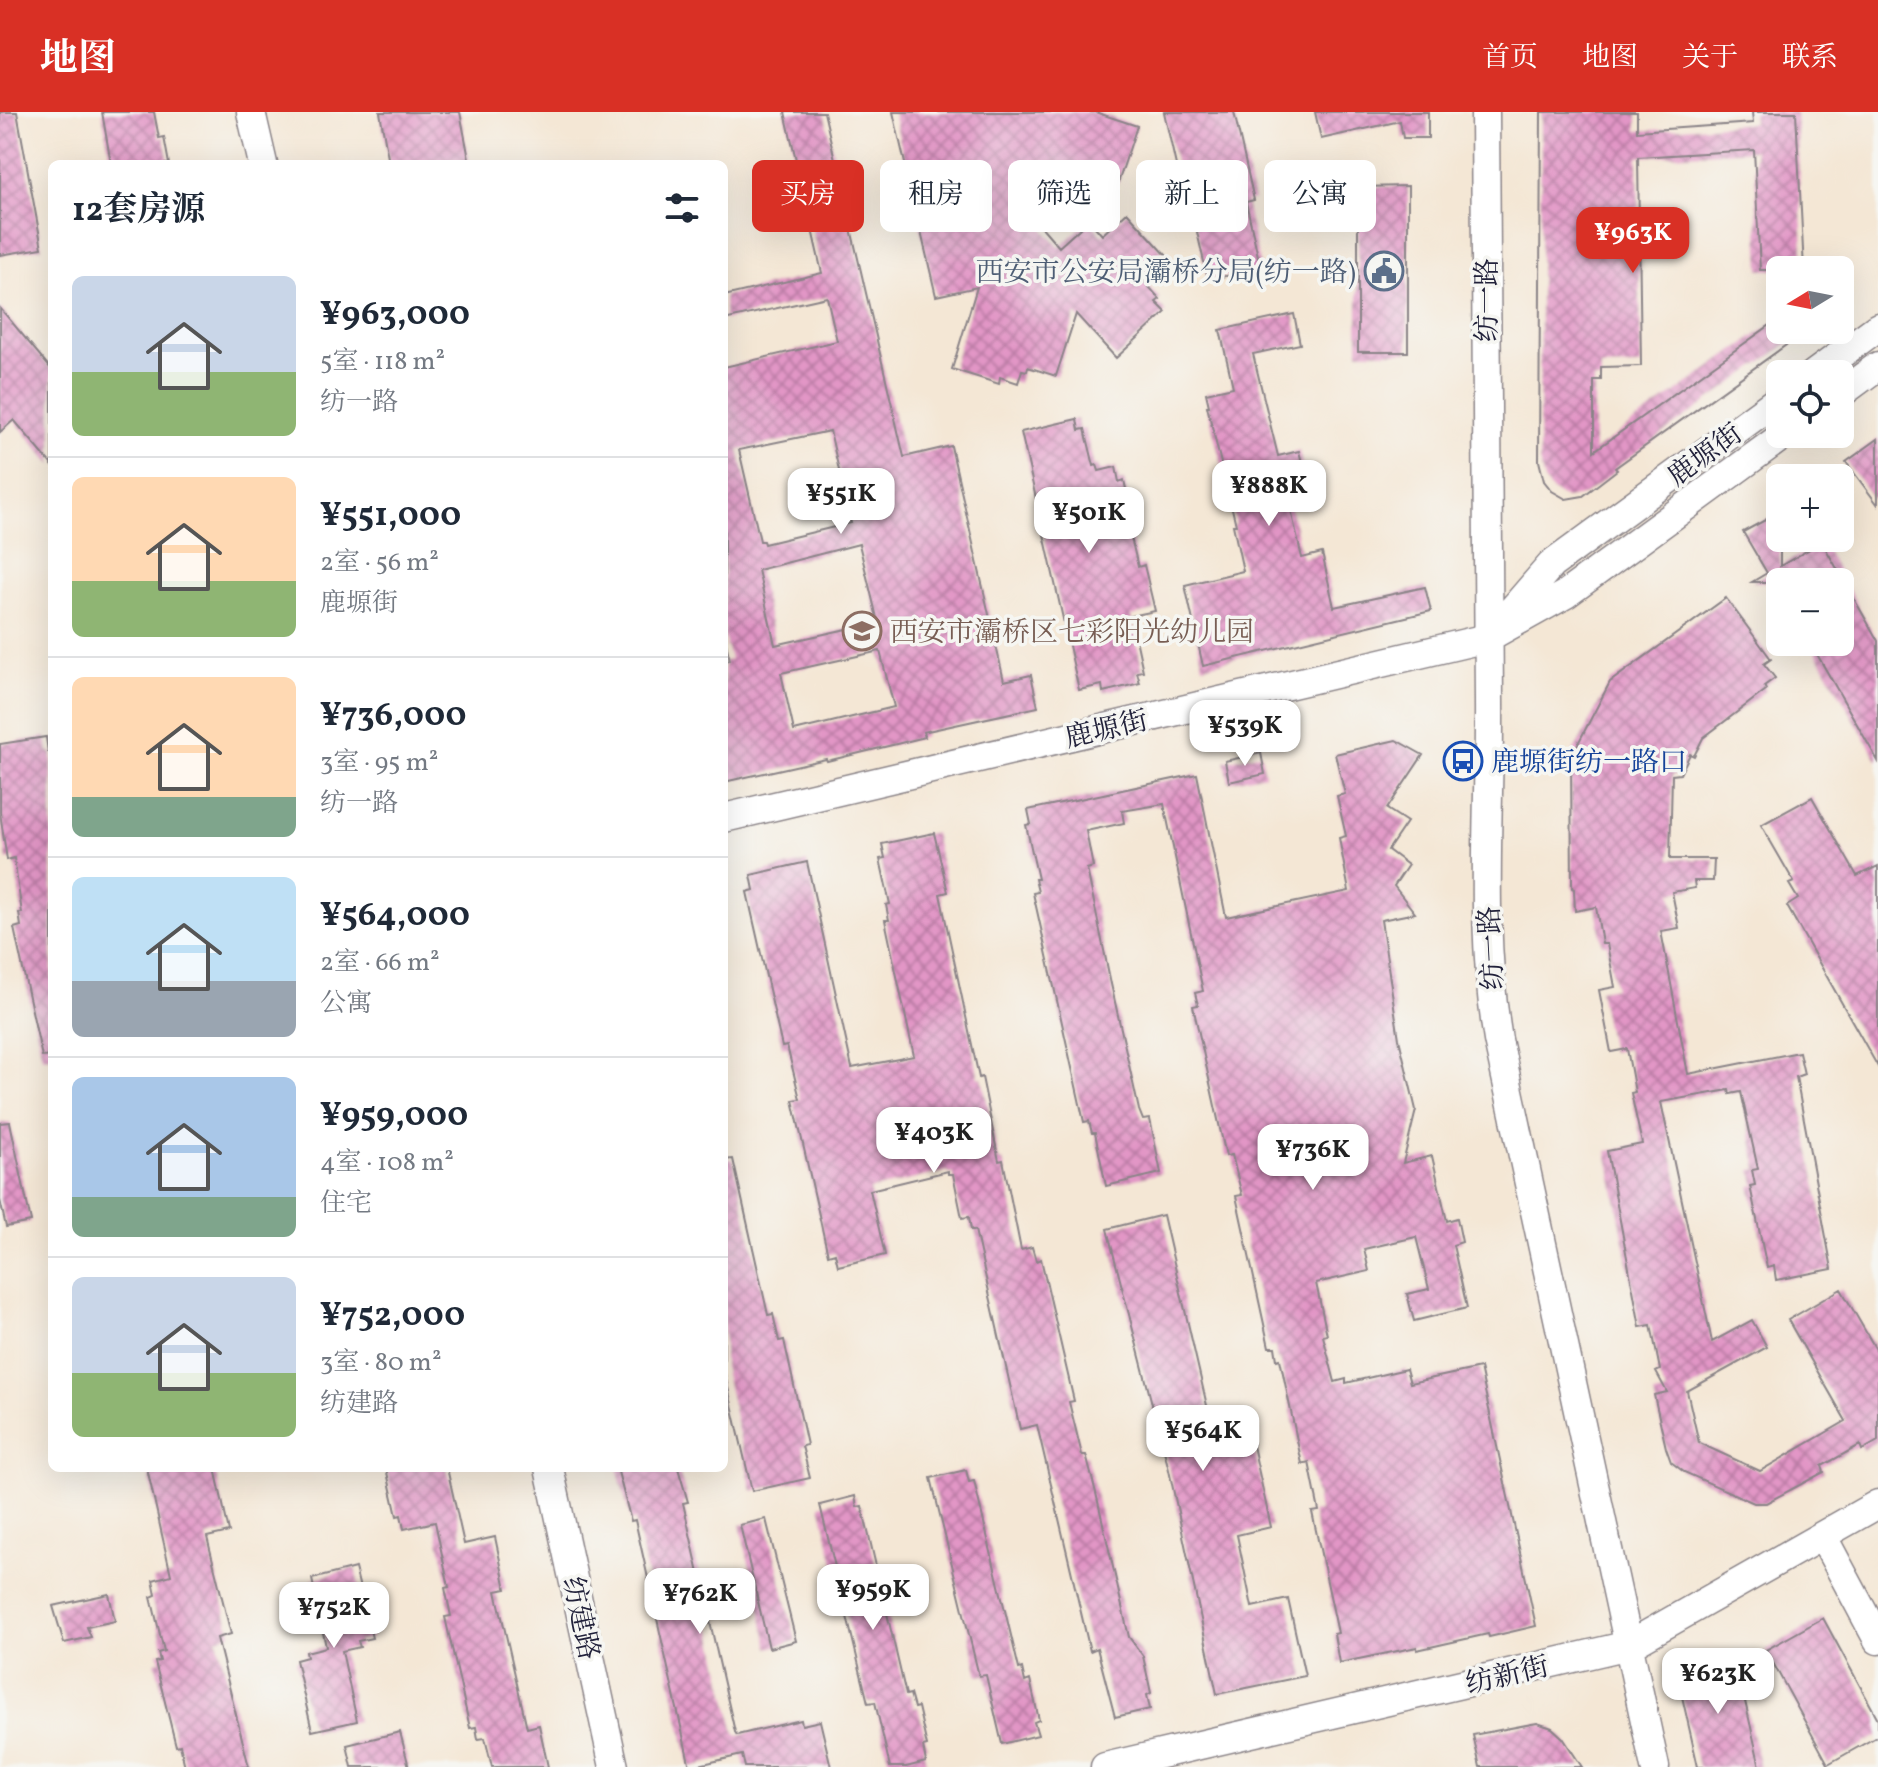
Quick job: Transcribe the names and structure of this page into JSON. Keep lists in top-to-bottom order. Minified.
{"streets":{"street":["纺一路","鹿塬街","纺建路","纺新街"]},"crossings":[["纺一路","鹿塬街"],["纺一路","纺新街"]],"places":{"public building":["西安市公安局灞桥分局(纺一路)"],"school or university":["西安市灞桥区七彩阳光幼儿园"],"bus stop":["鹿塬街纺一路口"]},"north":"left","page":{"header":"地图","nav":["首页","地图","关于","联系"],"chip":["买房","租房","筛选","新上","公寓"],"heading":"12套房源","price":["¥963K","¥888K","¥551K","¥501K","¥539K","¥403K","¥736K","¥564K","¥959K","¥762K","¥752K","¥623K"],"map_buttons":["+","−"],"list":[{"name":"¥963,000","note":"5室 · 118 m² · 纺一路"},{"name":"¥551,000","note":"2室 · 56 m² · 鹿塬街"},{"name":"¥736,000","note":"3室 · 95 m² · 纺一路"},{"name":"¥564,000","note":"2室 · 66 m² · 公寓"},{"name":"¥959,000","note":"4室 · 108 m² · 住宅"},{"name":"¥752,000","note":"3室 · 80 m² · 纺建路"}]}}
